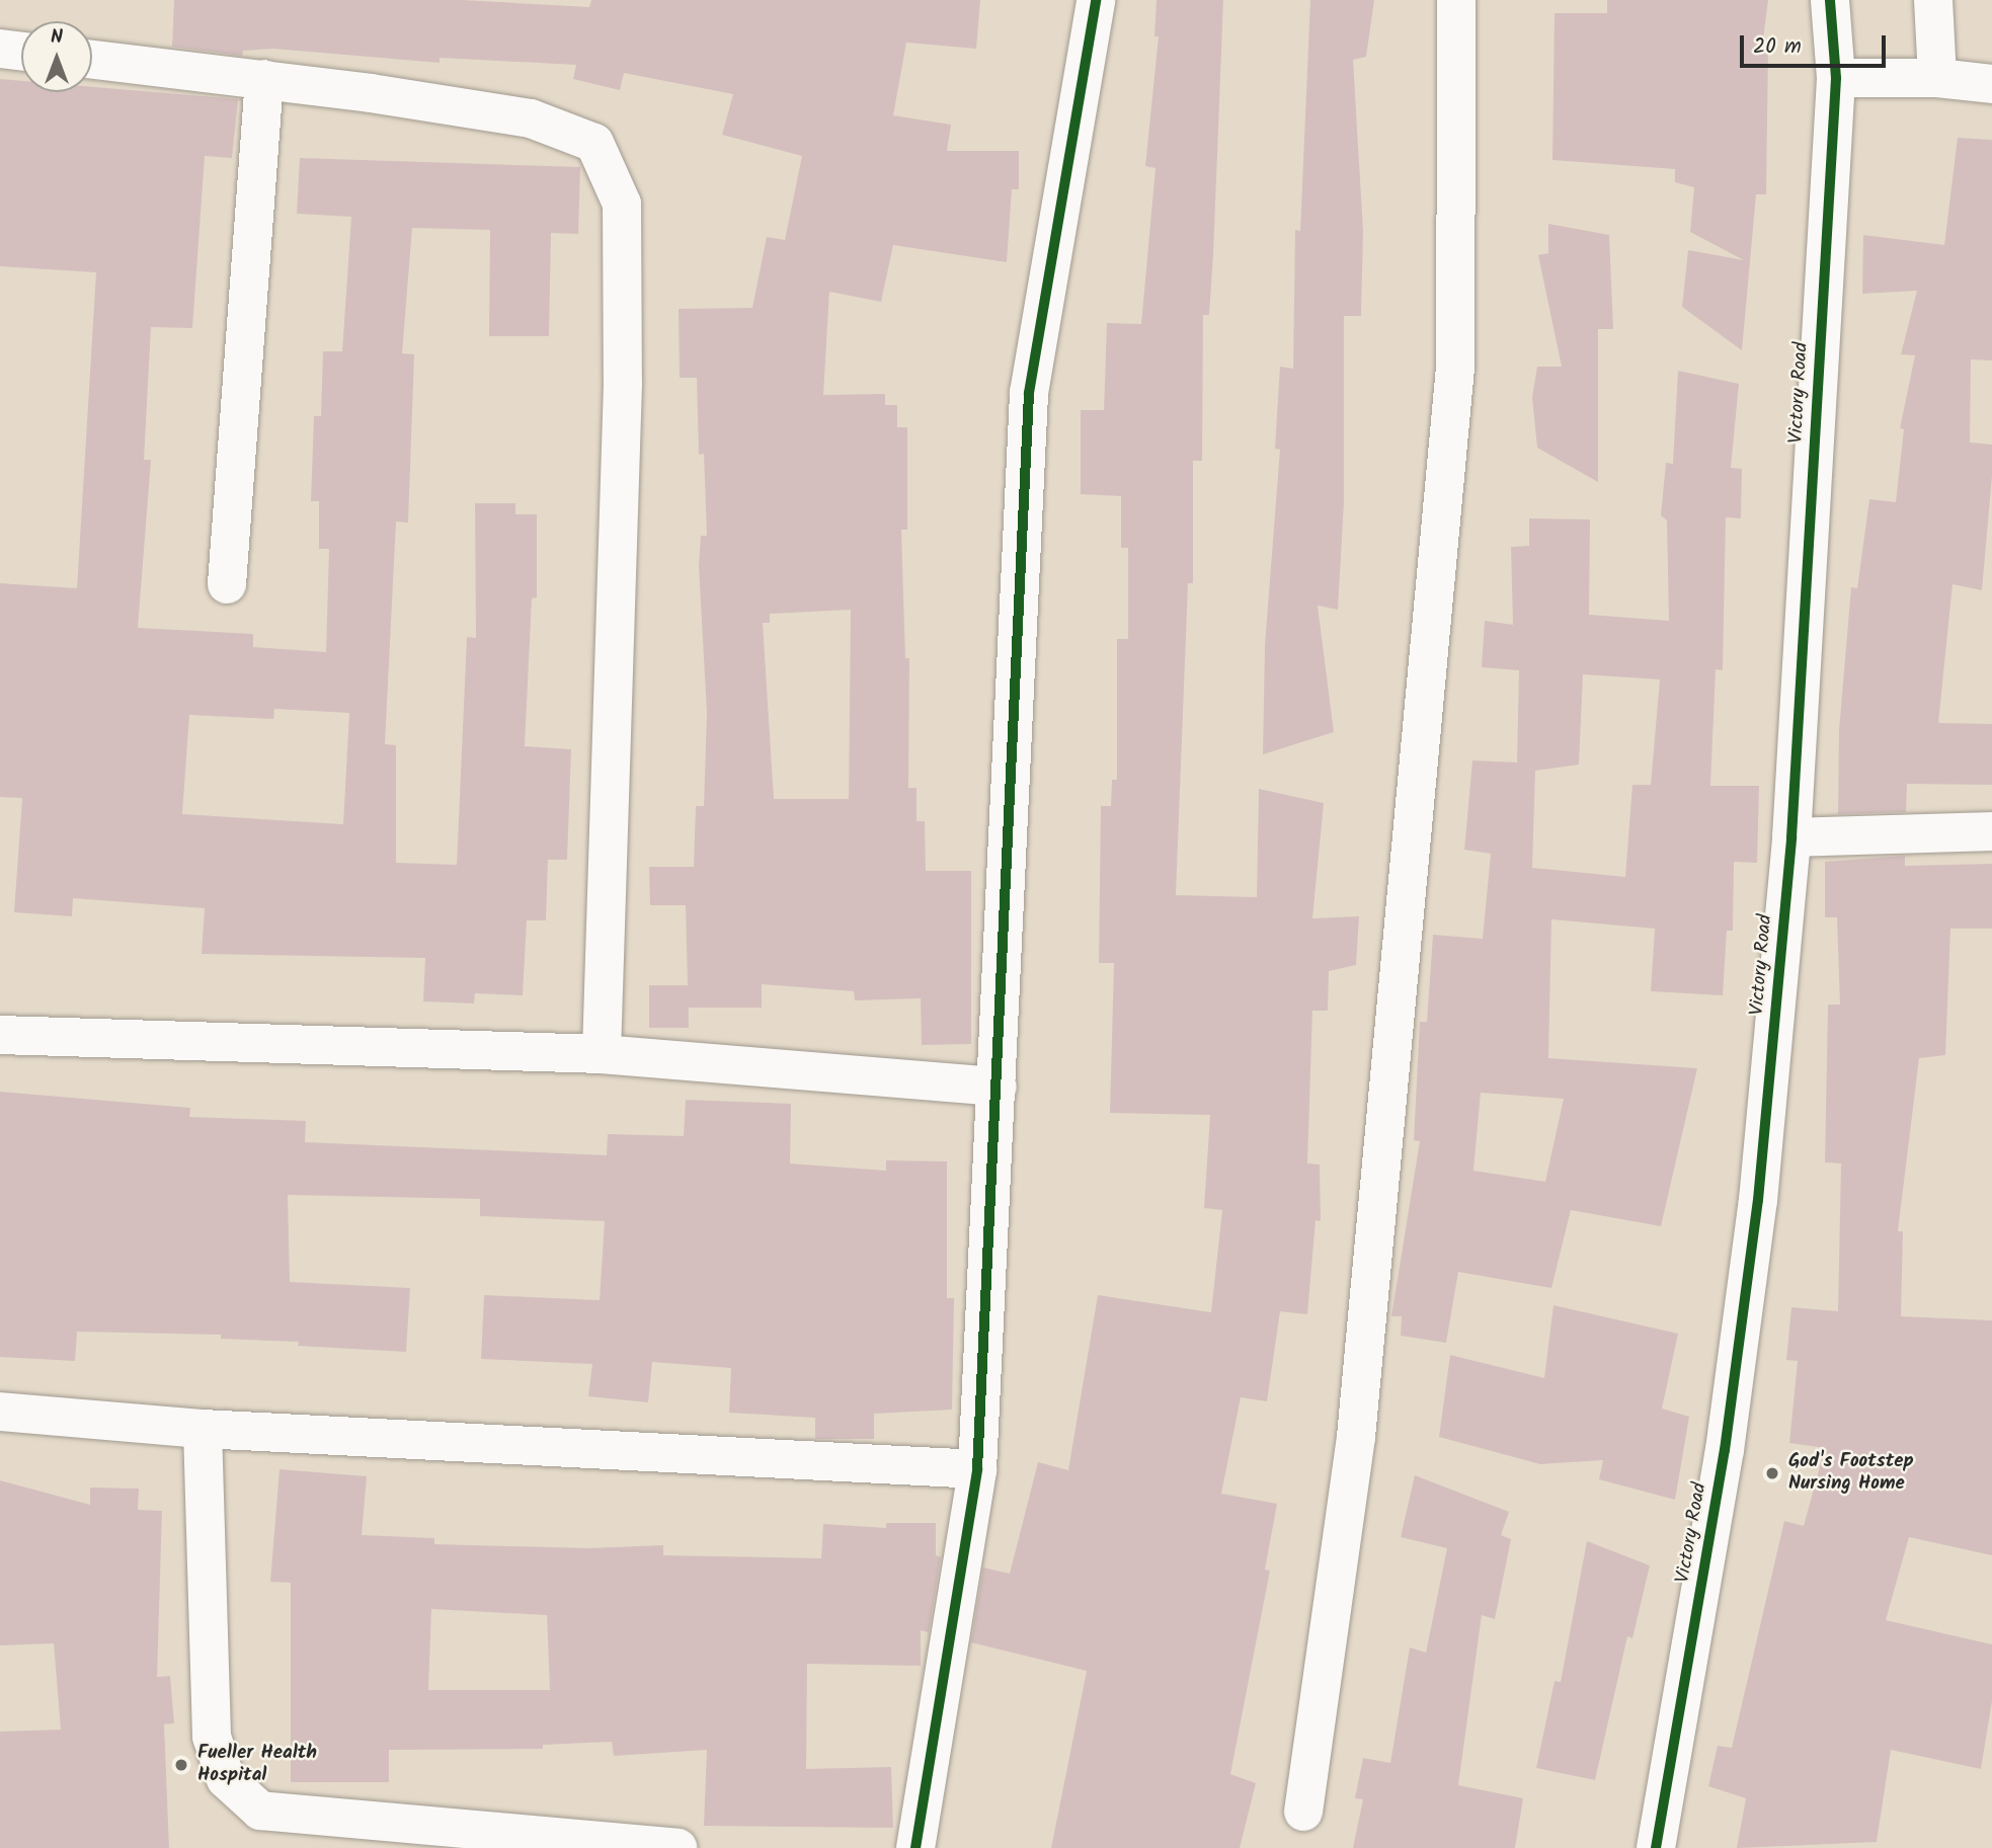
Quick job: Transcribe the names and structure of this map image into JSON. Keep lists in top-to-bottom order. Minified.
{"streets":{"street":["Victory Road"]},"places":["God's Footstep Nursing Home","Fueller Health Hospital"],"scale_bar":"20 m","north":"top"}
